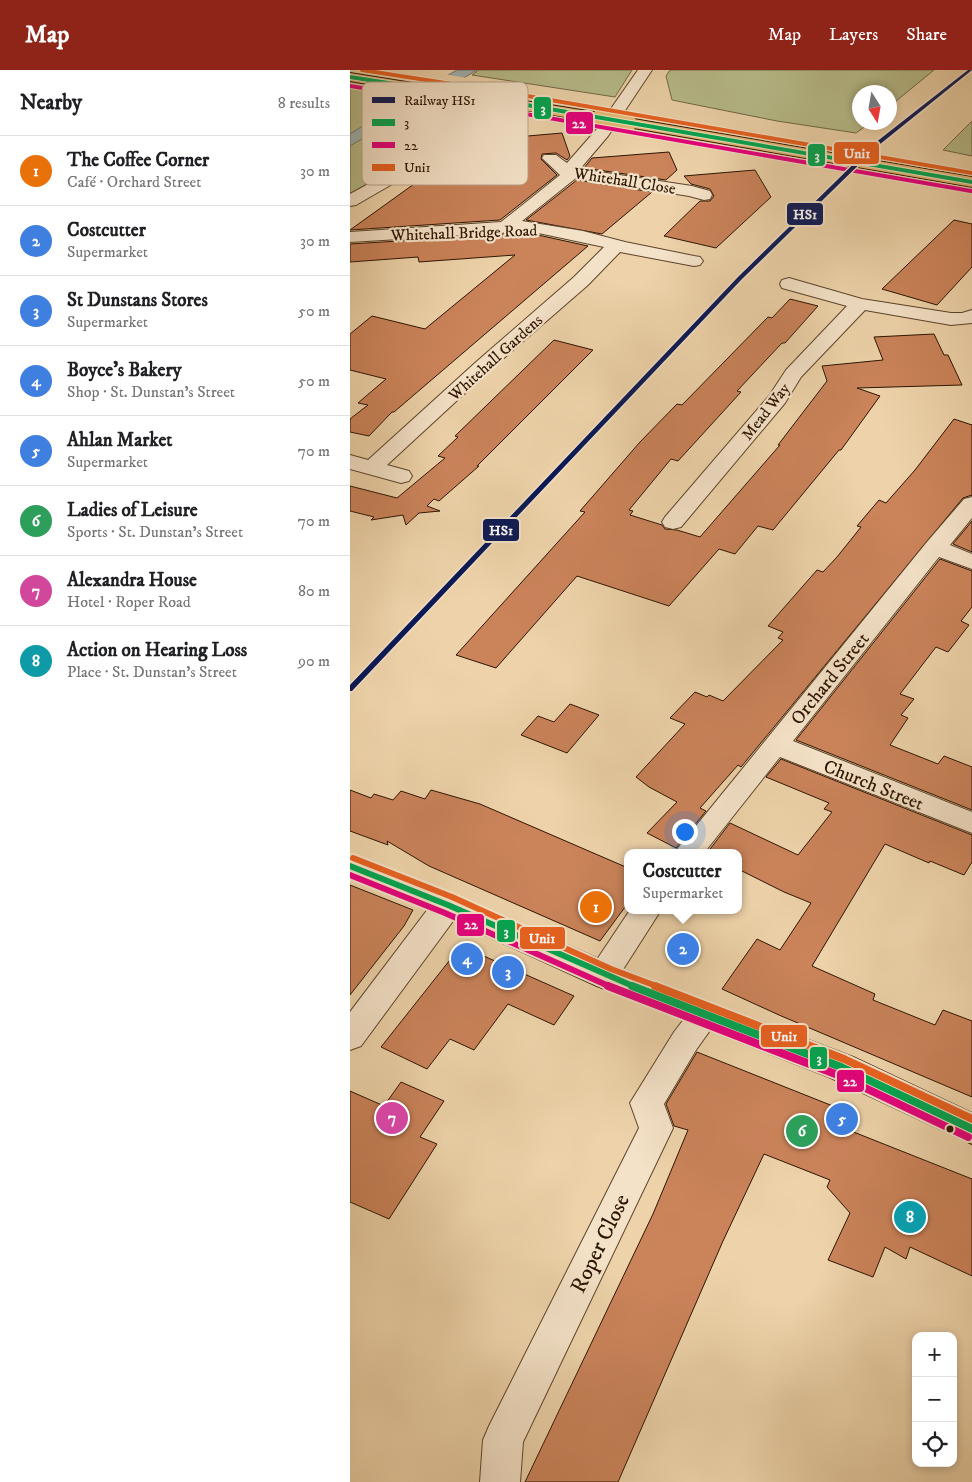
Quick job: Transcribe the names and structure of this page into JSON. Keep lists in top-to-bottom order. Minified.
{"streets":{"street":["Whitehall Close","Whitehall Bridge Road","Whitehall Gardens","Mead Way","Orchard Street","Church Street","Roper Close"]},"crossings":[["Whitehall Bridge Road","Whitehall Gardens"],["Orchard Street","Church Street"]],"lines":["rail line HS1","transit line Uni1","transit line 3","transit line 22"],"legend":["Railway HS1","3","22","Uni1"],"north":"bottom","page":{"header":"Map","nav":["Map","Layers","Share"],"heading":["Nearby","8 results"],"list":[{"mark":"1","name":"The Coffee Corner","note":"Café · Orchard Street","value":"30 m"},{"mark":"2","name":"Costcutter","note":"Supermarket","value":"30 m"},{"mark":"3","name":"St Dunstans Stores","note":"Supermarket","value":"50 m"},{"mark":"4","name":"Boyce's Bakery","note":"Shop · St. Dunstan's Street","value":"50 m"},{"mark":"5","name":"Ahlan Market","note":"Supermarket","value":"70 m"},{"mark":"6","name":"Ladies of Leisure","note":"Sports · St. Dunstan's Street","value":"70 m"},{"mark":"7","name":"Alexandra House","note":"Hotel · Roper Road","value":"80 m"},{"mark":"8","name":"Action on Hearing Loss","note":"Place · St. Dunstan's Street","value":"90 m"}],"popup":["Costcutter","Supermarket"],"pins":["1","2","4","3","7","5","6","8"],"map_buttons":["+","−"]}}
